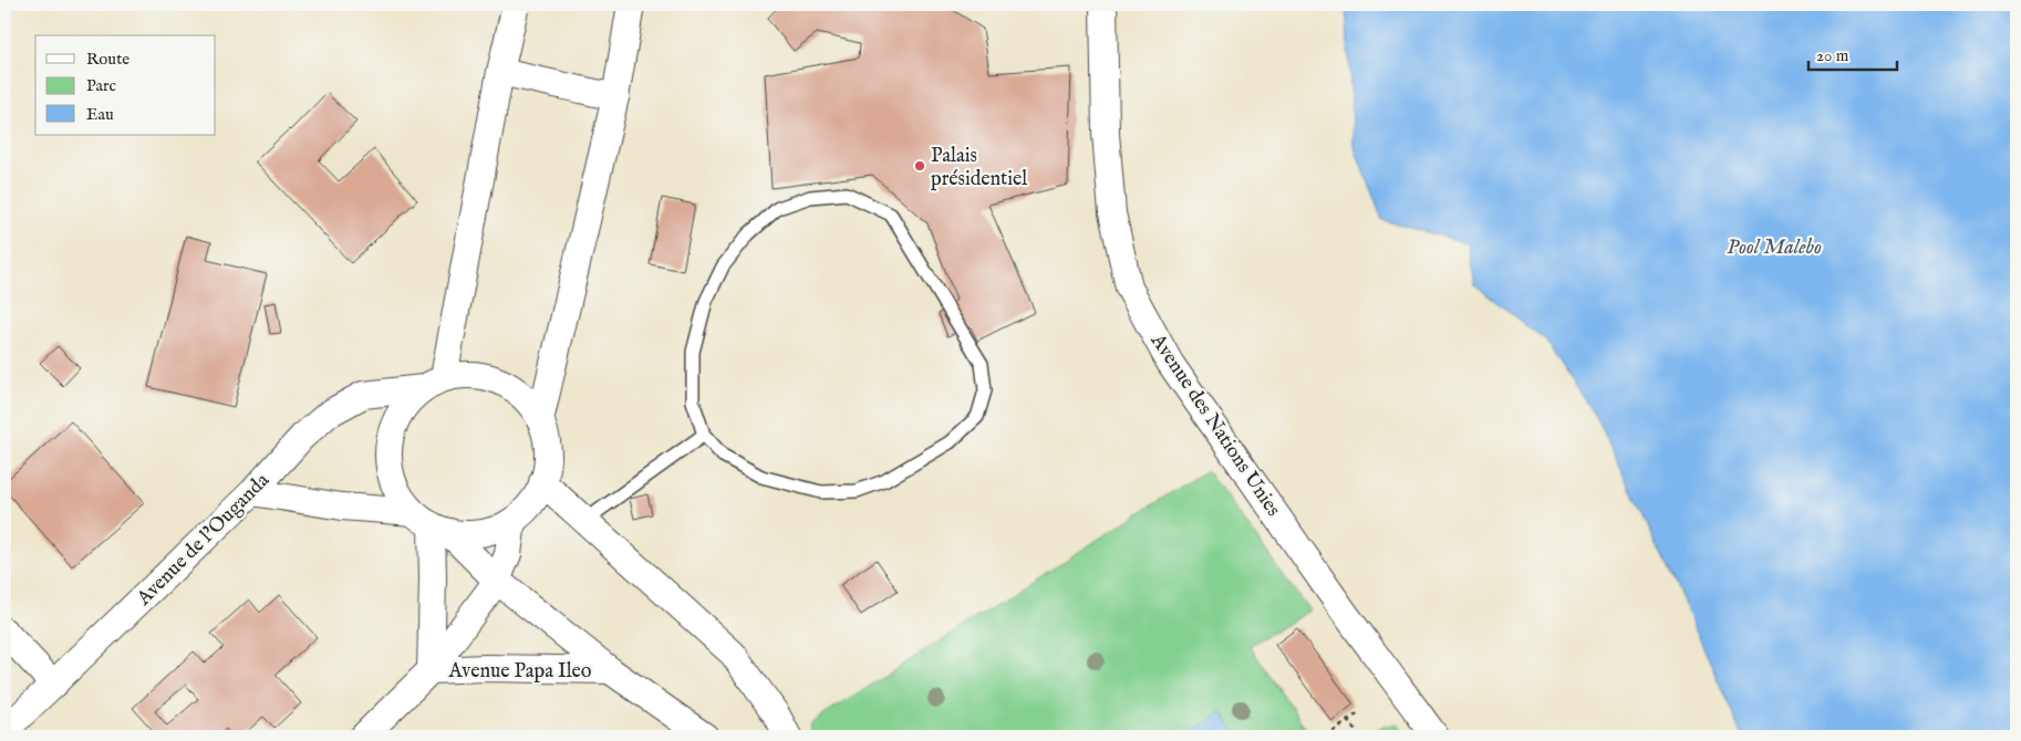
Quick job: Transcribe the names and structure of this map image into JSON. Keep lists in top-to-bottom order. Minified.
{"streets":{"street":["Avenue des Nations Unies","Avenue de l’Ouganda","Avenue Papa Ileo"]},"crossings":[["Avenue de l’Ouganda","Avenue Papa Ileo"]],"water":["Pool Malebo"],"places":["Palais présidentiel"],"legend":["Route","Parc","Eau"],"scale_bar":"20 m"}
